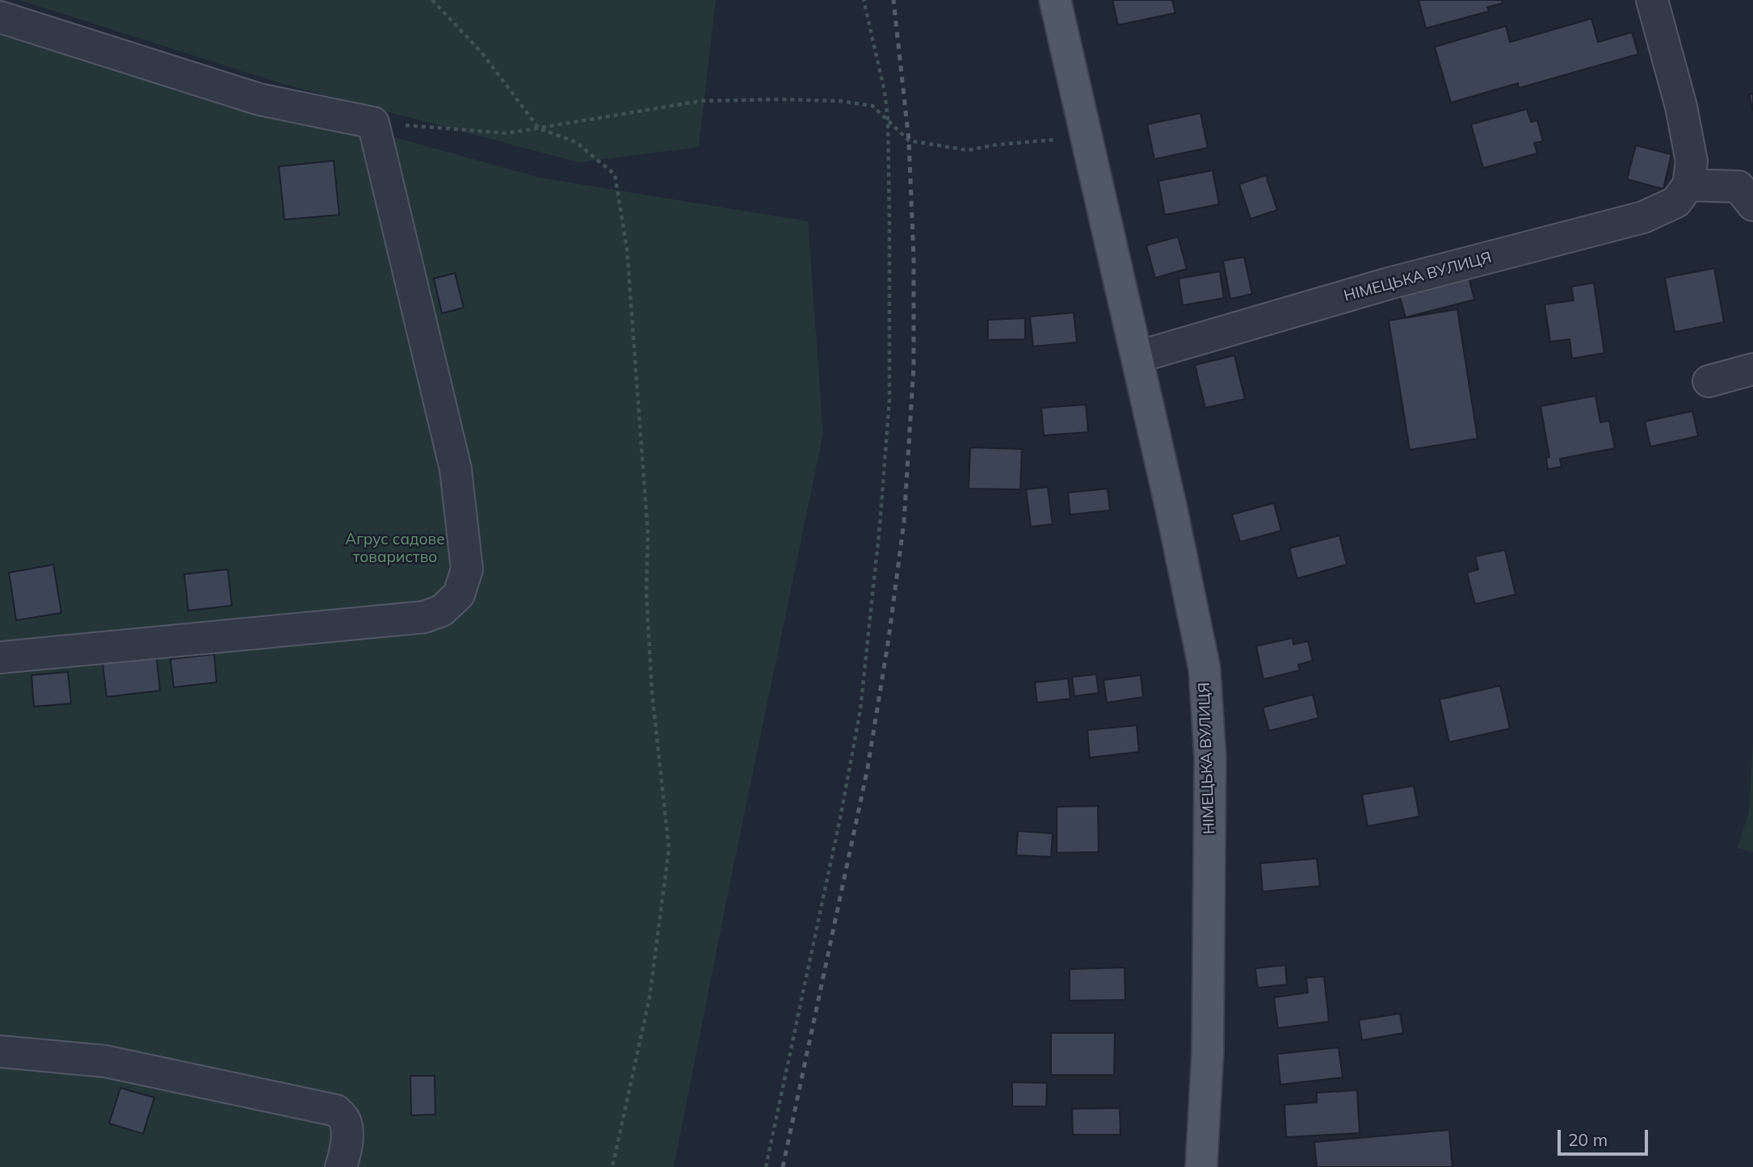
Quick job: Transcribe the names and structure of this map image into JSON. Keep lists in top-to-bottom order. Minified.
{"streets":{"main road":["НІМЕЦЬКА ВУЛИЦЯ"]},"parks":["Агрус садове товариство"],"scale_bar":"20 m"}
